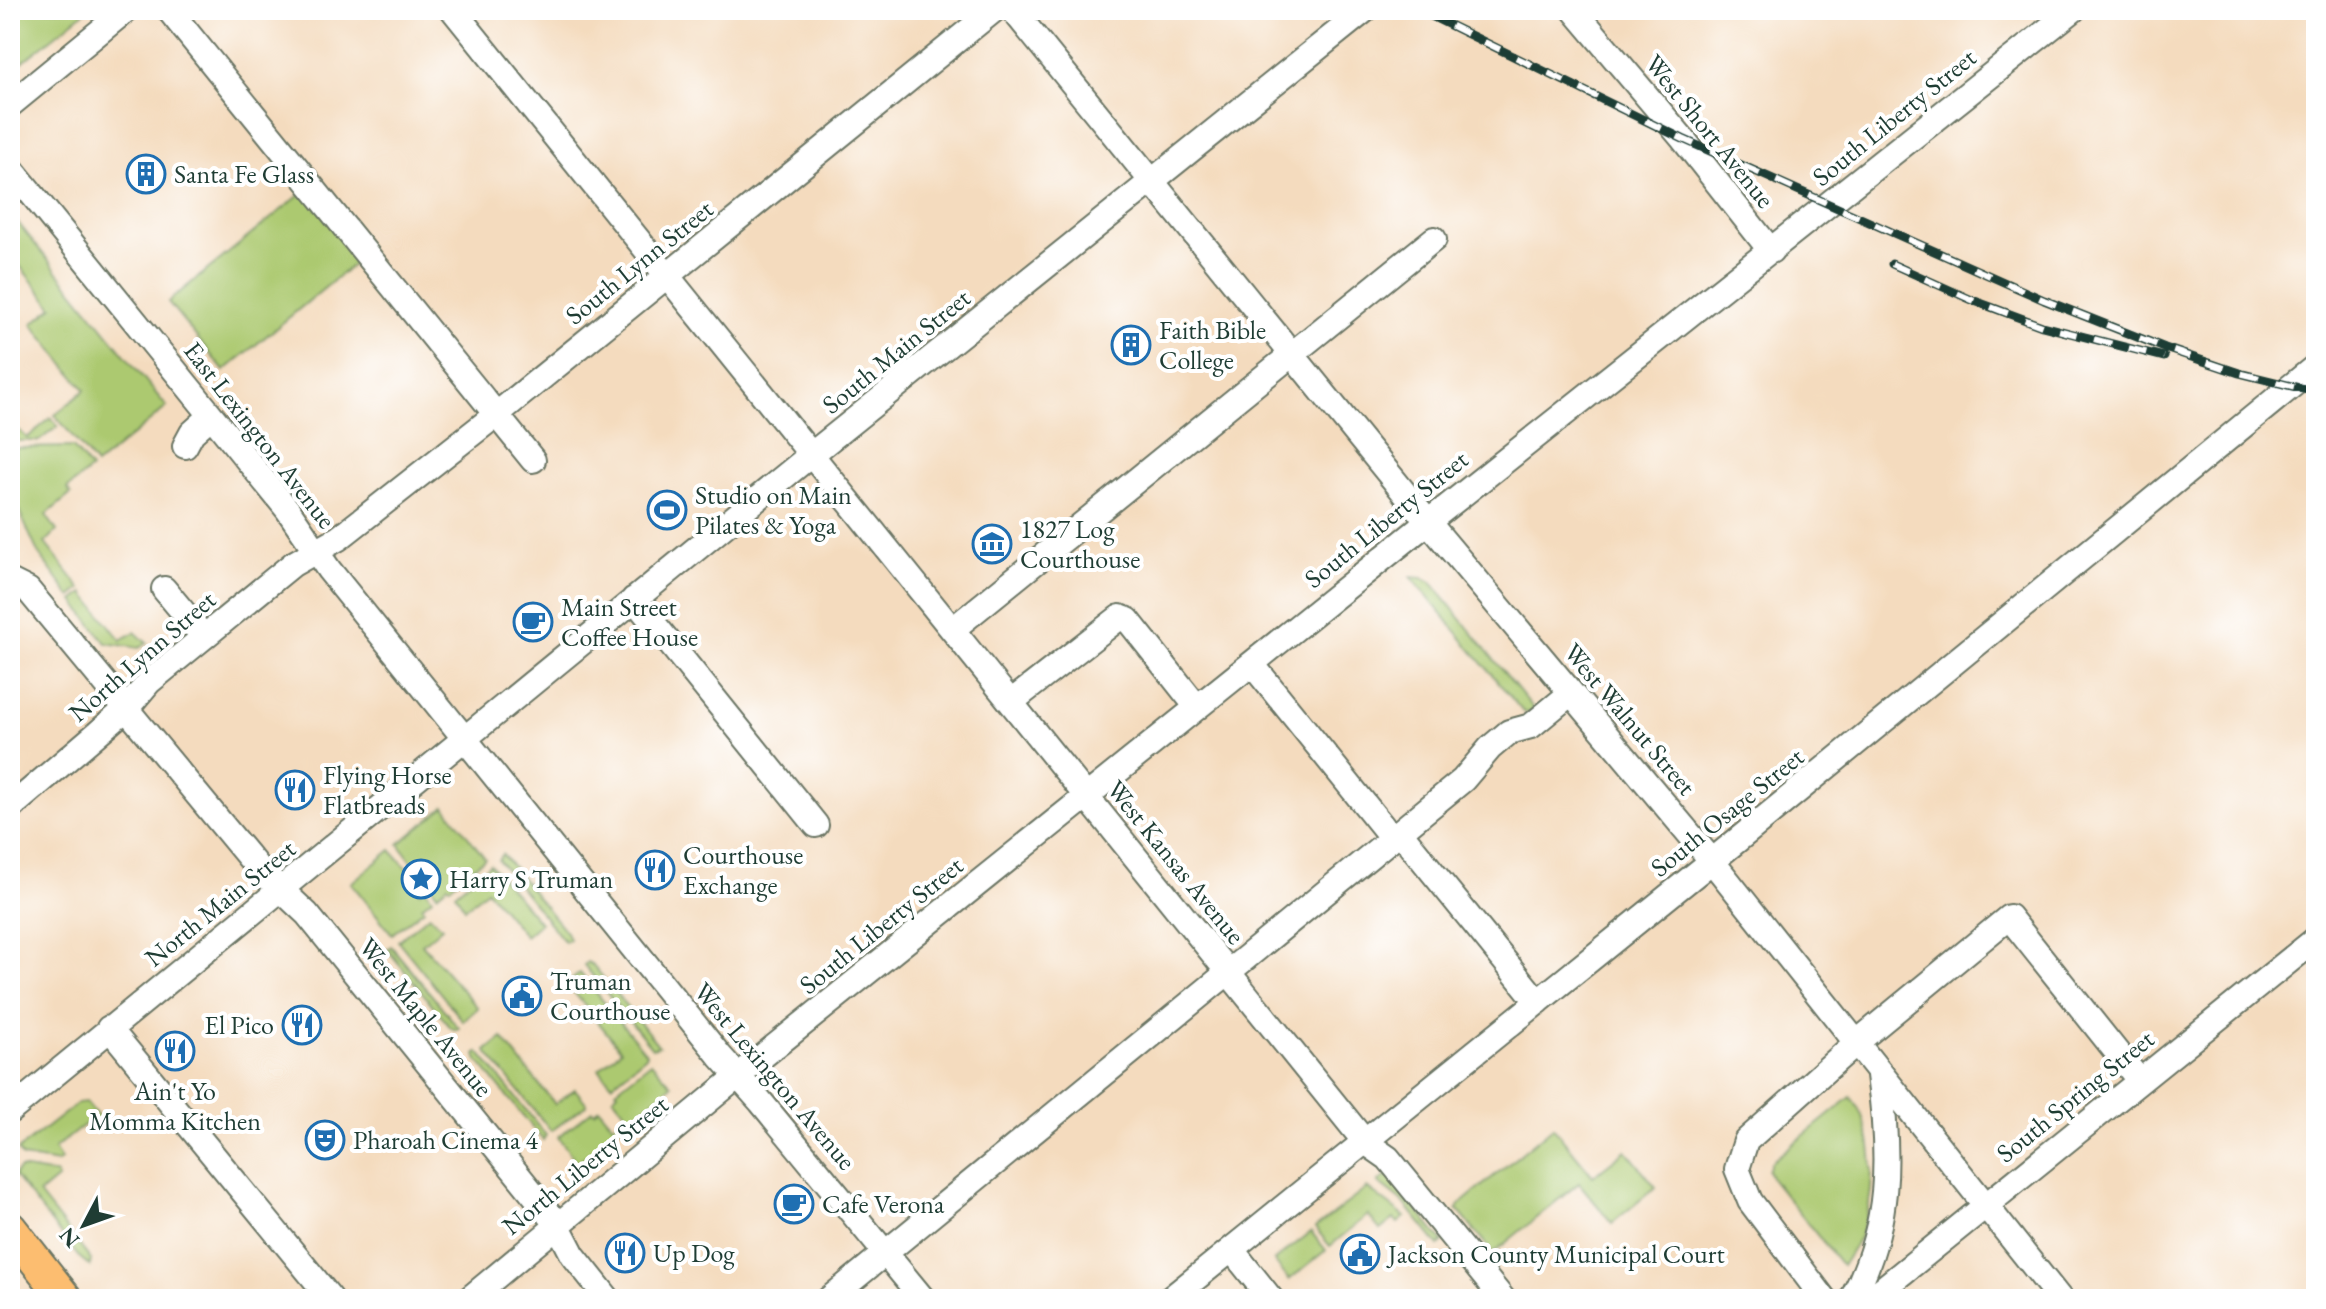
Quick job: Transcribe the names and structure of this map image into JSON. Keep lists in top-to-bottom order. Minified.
{"streets":{"street":["South Liberty Street","West Short Avenue","South Lynn Street","South Main Street","East Lexington Avenue","North Lynn Street","West Walnut Street","South Osage Street","West Kansas Avenue","North Main Street","West Maple Avenue","West Lexington Avenue","South Spring Street","North Liberty Street"]},"crossings":[["South Liberty Street","West Short Avenue"],["South Liberty Street","West Walnut Street"],["South Liberty Street","West Kansas Avenue"],["South Liberty Street","West Lexington Avenue"],["South Liberty Street","North Liberty Street"],["South Lynn Street","East Lexington Avenue"],["South Lynn Street","North Lynn Street"],["South Lynn Street","West Kansas Avenue"],["South Main Street","East Lexington Avenue"],["South Main Street","West Walnut Street"],["South Main Street","West Kansas Avenue"],["South Main Street","North Main Street"],["South Main Street","West Lexington Avenue"],["East Lexington Avenue","North Lynn Street"],["East Lexington Avenue","North Main Street"],["East Lexington Avenue","West Lexington Avenue"],["North Lynn Street","West Maple Avenue"],["West Walnut Street","South Osage Street"],["West Walnut Street","South Spring Street"],["South Osage Street","West Kansas Avenue"],["North Main Street","West Maple Avenue"],["North Main Street","West Lexington Avenue"],["West Maple Avenue","North Liberty Street"],["West Lexington Avenue","North Liberty Street"]],"places":{"building":["Santa Fe Glass","Faith Bible College"],"sports":["Studio on Main Pilates & Yoga"],"museum":["1827 Log Courthouse"],"cafe":["Main Street Coffee House","Cafe Verona"],"restaurant":["Flying Horse Flatbreads","Courthouse Exchange","El Pico","Ain't Yo Momma Kitchen","Up Dog"],"place":["Harry S Truman"],"public building":["Truman Courthouse","Jackson County Municipal Court"],"theatre":["Pharoah Cinema 4"]},"north":"bottom left"}
